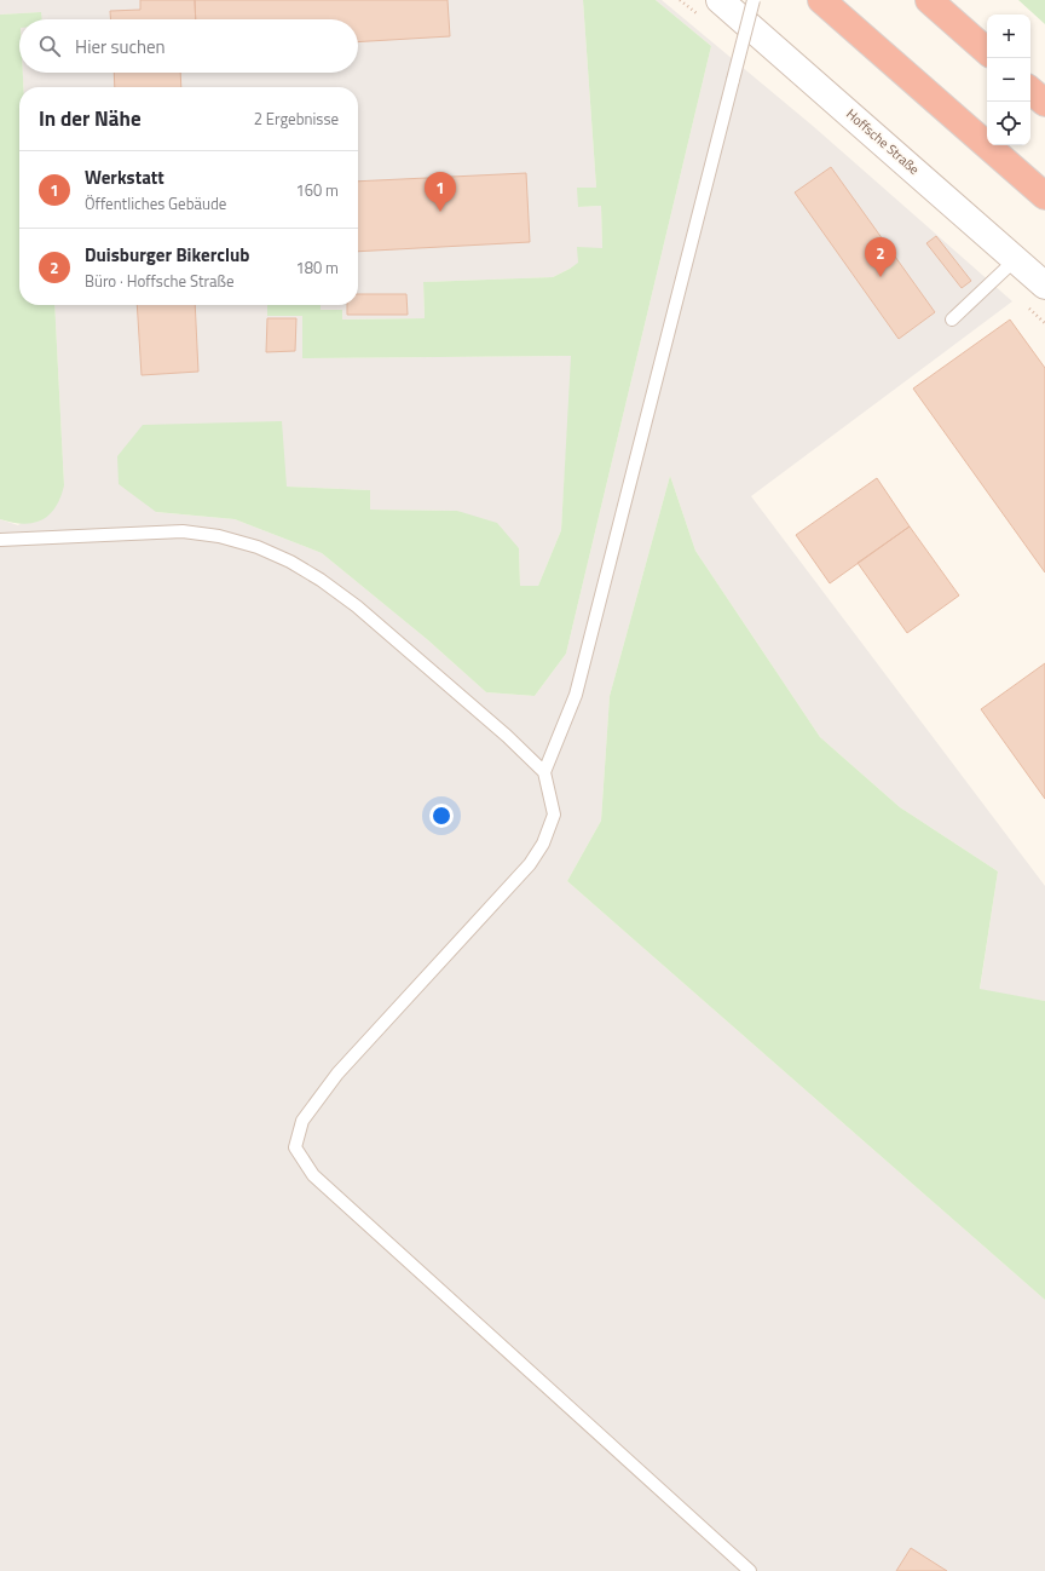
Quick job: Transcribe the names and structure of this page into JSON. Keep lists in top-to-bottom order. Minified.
{"streets":{"street":["Hoffsche Straße"]},"page":{"map_buttons":["+","−"],"search":"Hier suchen","heading":["In der Nähe","2 Ergebnisse"],"list":[{"mark":"1","name":"Werkstatt","note":"Öffentliches Gebäude","value":"160 m"},{"mark":"2","name":"Duisburger Bikerclub","note":"Büro · Hoffsche Straße","value":"180 m"}],"pins":["1","2"]}}
